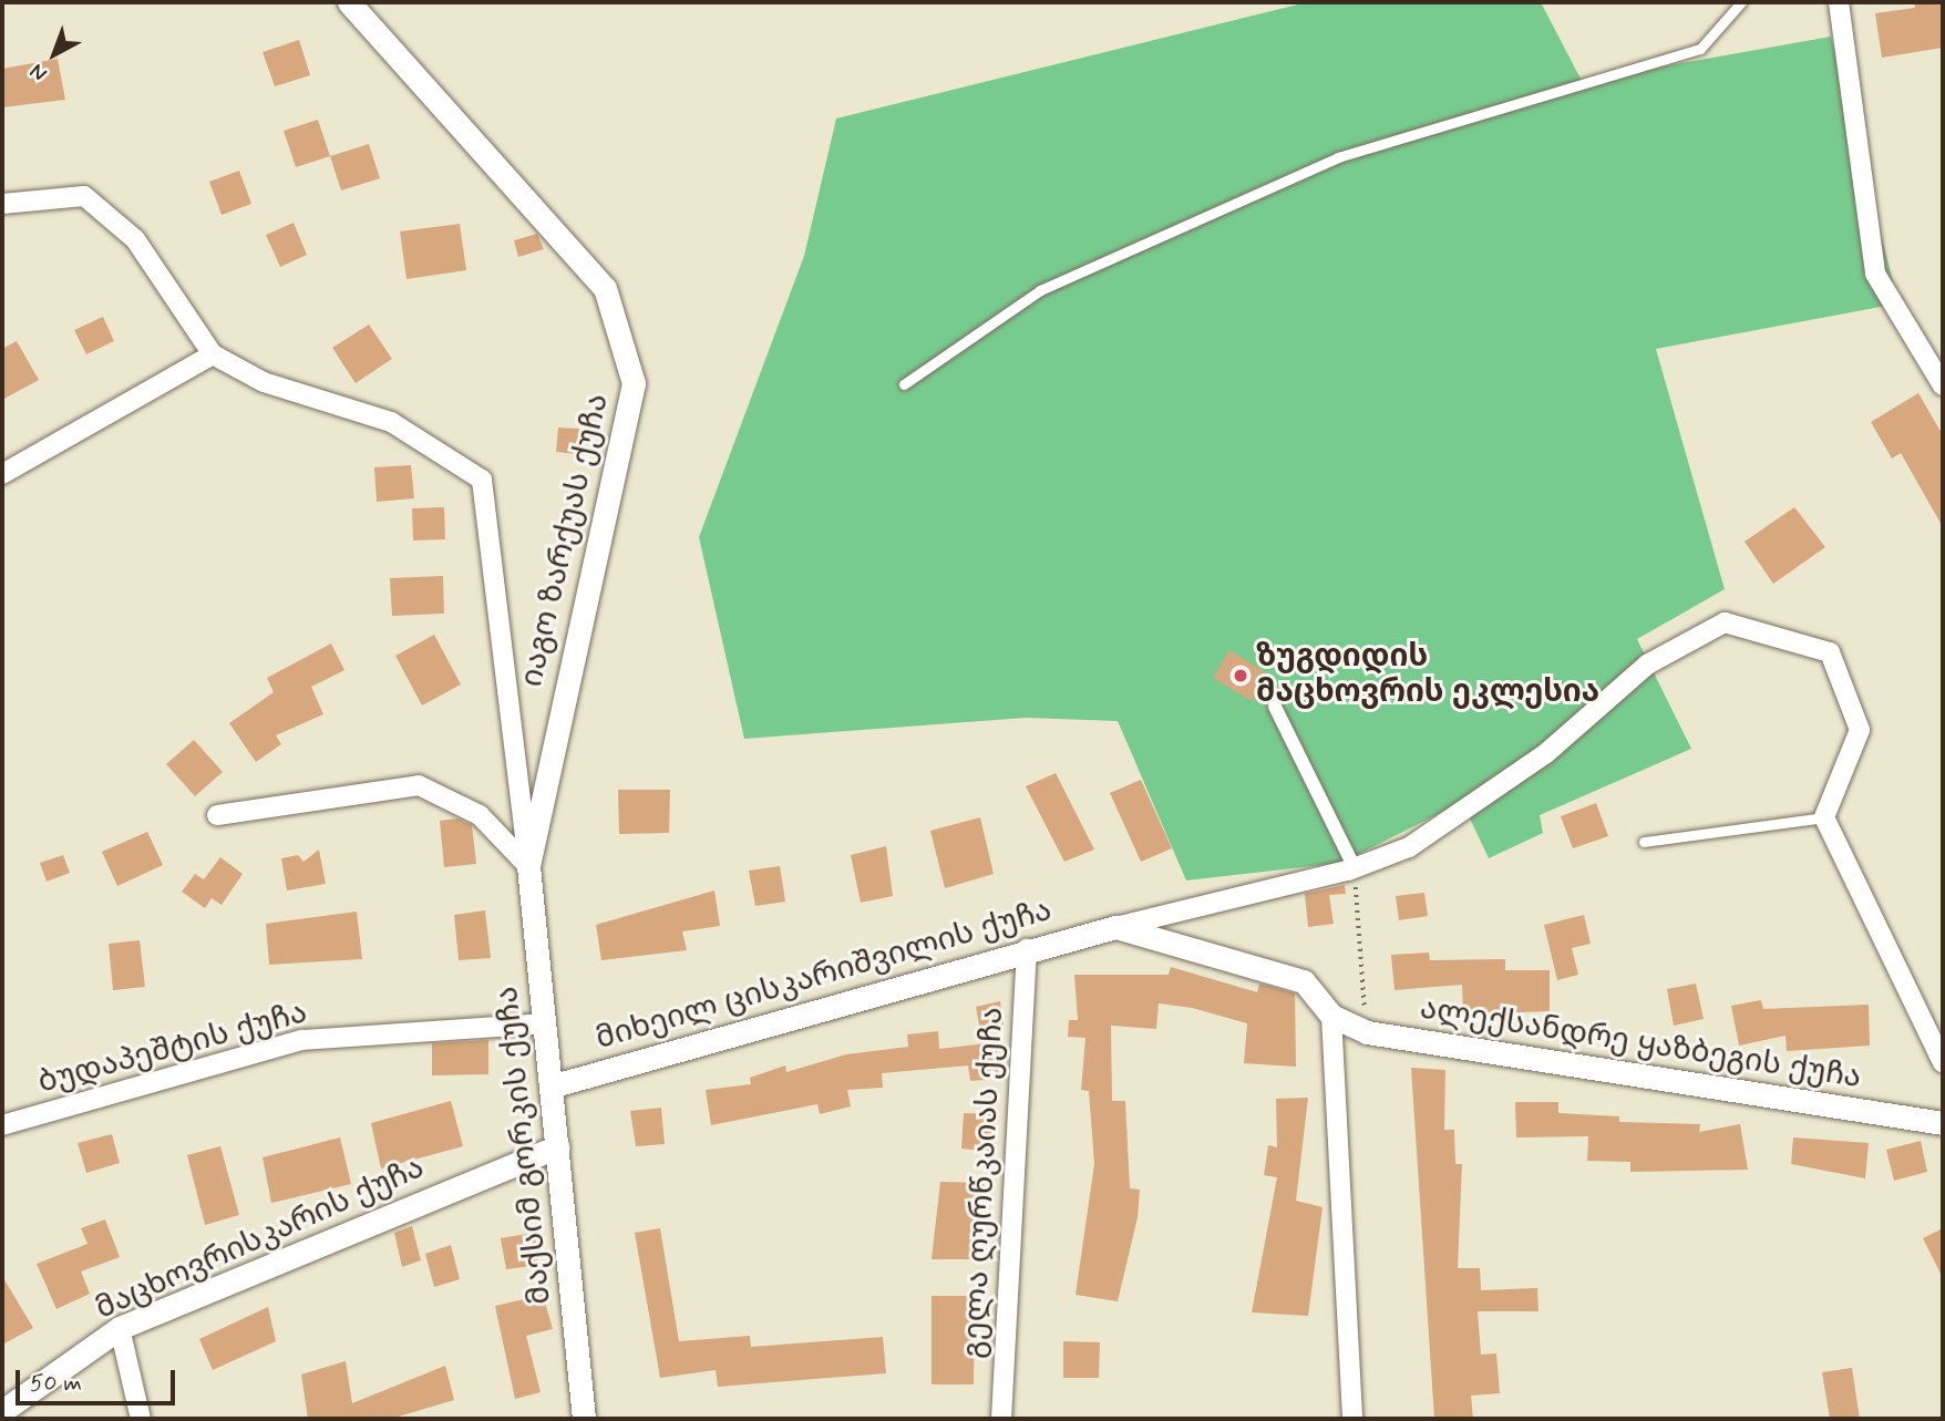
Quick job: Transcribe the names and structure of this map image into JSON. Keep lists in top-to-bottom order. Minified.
{"streets":{"street":["იაგო ზარქუას ქუჩა","მიხეილ ცისკარიშვილის ქუჩა","ალექსანდრე ყაზბეგის ქუჩა","ბუდაპეშტის ქუჩა","მაქსიმ გორკის ქუჩა","გელა ღურწკაიას ქუჩა","მაცხოვრისკარის ქუჩა"]},"crossings":[["იაგო ზარქუას ქუჩა","მაქსიმ გორკის ქუჩა"],["მიხეილ ცისკარიშვილის ქუჩა","მაქსიმ გორკის ქუჩა"],["მიხეილ ცისკარიშვილის ქუჩა","გელა ღურწკაიას ქუჩა"],["ბუდაპეშტის ქუჩა","მაქსიმ გორკის ქუჩა"],["მაქსიმ გორკის ქუჩა","მაცხოვრისკარის ქუჩა"]],"places":["ზუგდიდის მაცხოვრის ეკლესია"],"scale_bar":"50 m","north":"bottom left"}
